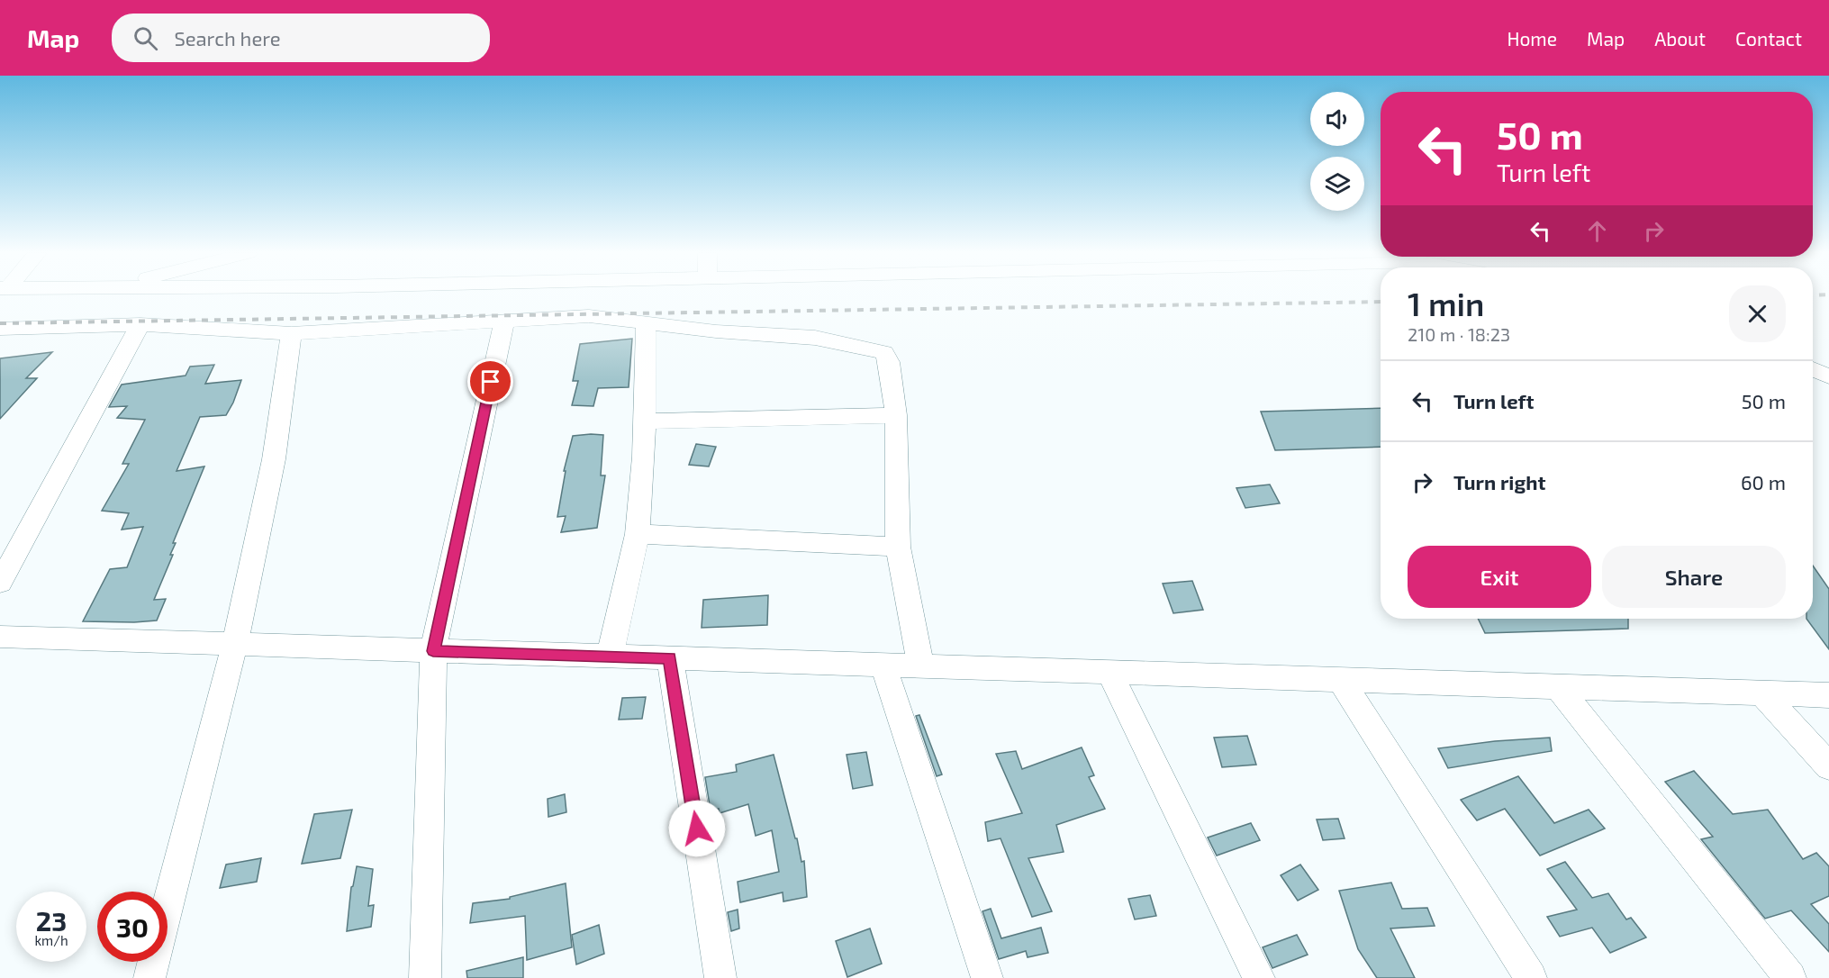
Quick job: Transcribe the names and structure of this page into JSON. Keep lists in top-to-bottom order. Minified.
{"page":{"header":"Map","search":"Search here","nav":["Home","Map","About","Contact"],"turn":["50 m","Turn left"],"heading":["1 min","210 m · 18:23"],"list":[{"name":"Turn left","value":"50 m"},{"name":"Turn right","value":"60 m"}],"buttons":["Exit","Share"],"speed":"23 km/h","limit":"30"}}
